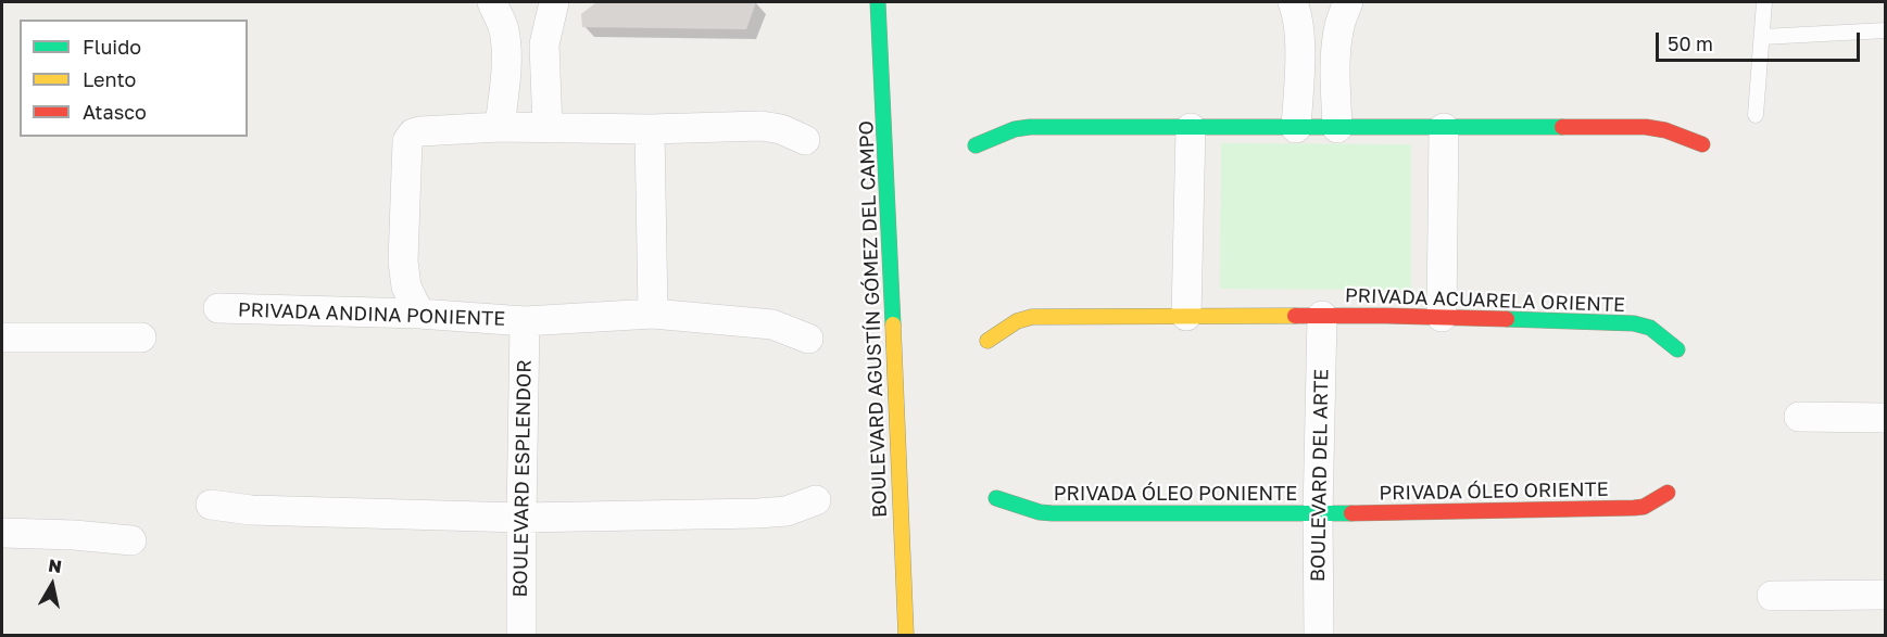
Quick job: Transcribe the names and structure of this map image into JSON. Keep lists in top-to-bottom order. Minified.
{"streets":{"street":["PRIVADA ACUARELA ORIENTE","PRIVADA ANDINA PONIENTE","BOULEVARD AGUSTÍN GÓMEZ DEL CAMPO","BOULEVARD DEL ARTE","BOULEVARD ESPLENDOR","PRIVADA ÓLEO ORIENTE","PRIVADA ÓLEO PONIENTE"]},"crossings":[["PRIVADA ACUARELA ORIENTE","BOULEVARD DEL ARTE"],["PRIVADA ANDINA PONIENTE","BOULEVARD ESPLENDOR"],["BOULEVARD DEL ARTE","PRIVADA ÓLEO ORIENTE"],["BOULEVARD DEL ARTE","PRIVADA ÓLEO PONIENTE"],["PRIVADA ÓLEO ORIENTE","PRIVADA ÓLEO PONIENTE"]],"legend":["Fluido","Lento","Atasco"],"scale_bar":"50 m","north":"top"}
